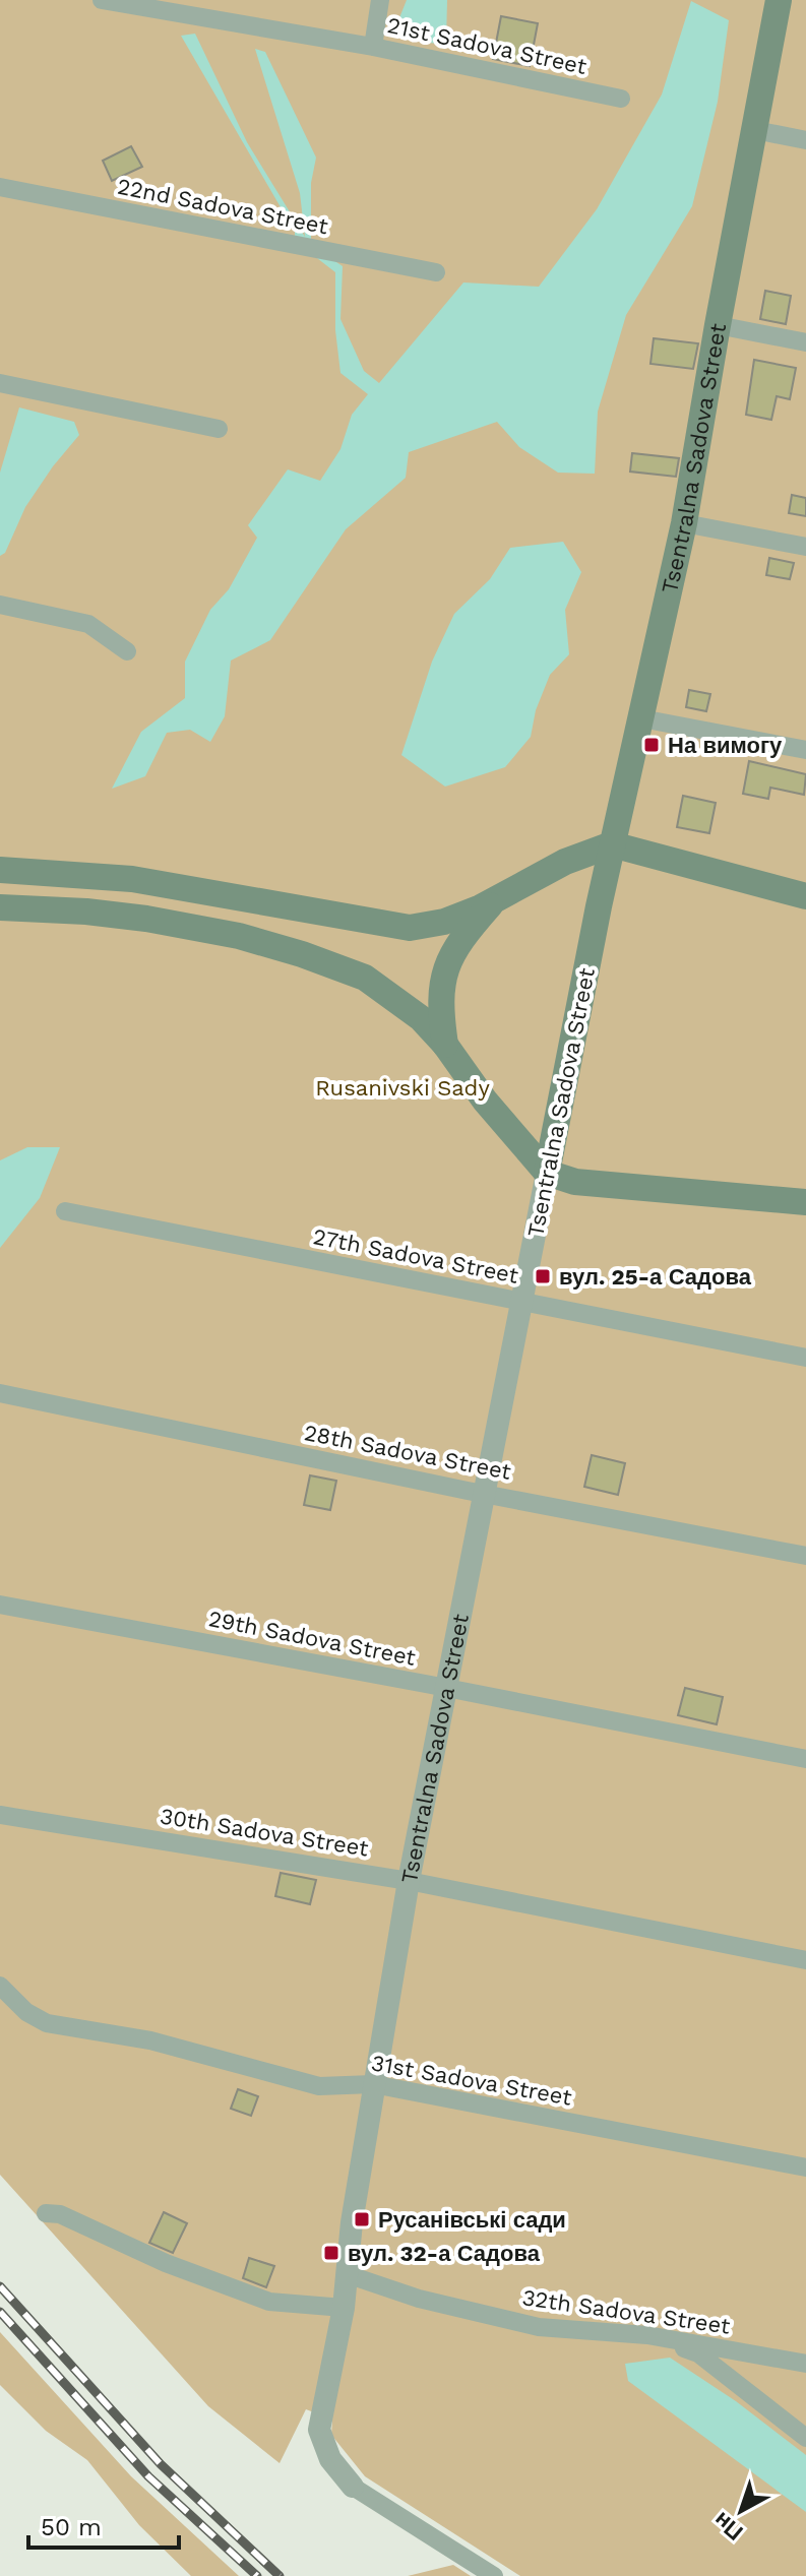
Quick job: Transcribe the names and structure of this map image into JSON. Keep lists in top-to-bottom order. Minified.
{"streets":{"main road":["Tsentralna Sadova Street"],"street":["21st Sadova Street","22nd Sadova Street","27th Sadova Street","28th Sadova Street","29th Sadova Street","30th Sadova Street","31st Sadova Street","32th Sadova Street"]},"crossings":[["Tsentralna Sadova Street","27th Sadova Street"],["Tsentralna Sadova Street","28th Sadova Street"],["Tsentralna Sadova Street","29th Sadova Street"],["Tsentralna Sadova Street","30th Sadova Street"],["Tsentralna Sadova Street","31st Sadova Street"],["Tsentralna Sadova Street","32th Sadova Street"]],"parks":["Rusanivski Sady"],"places":{"transit":["На вимогу","вул. 25-а Садова","Русанівські сади","вул. 32-а Садова"]},"scale_bar":"50 m","north":"bottom left"}
